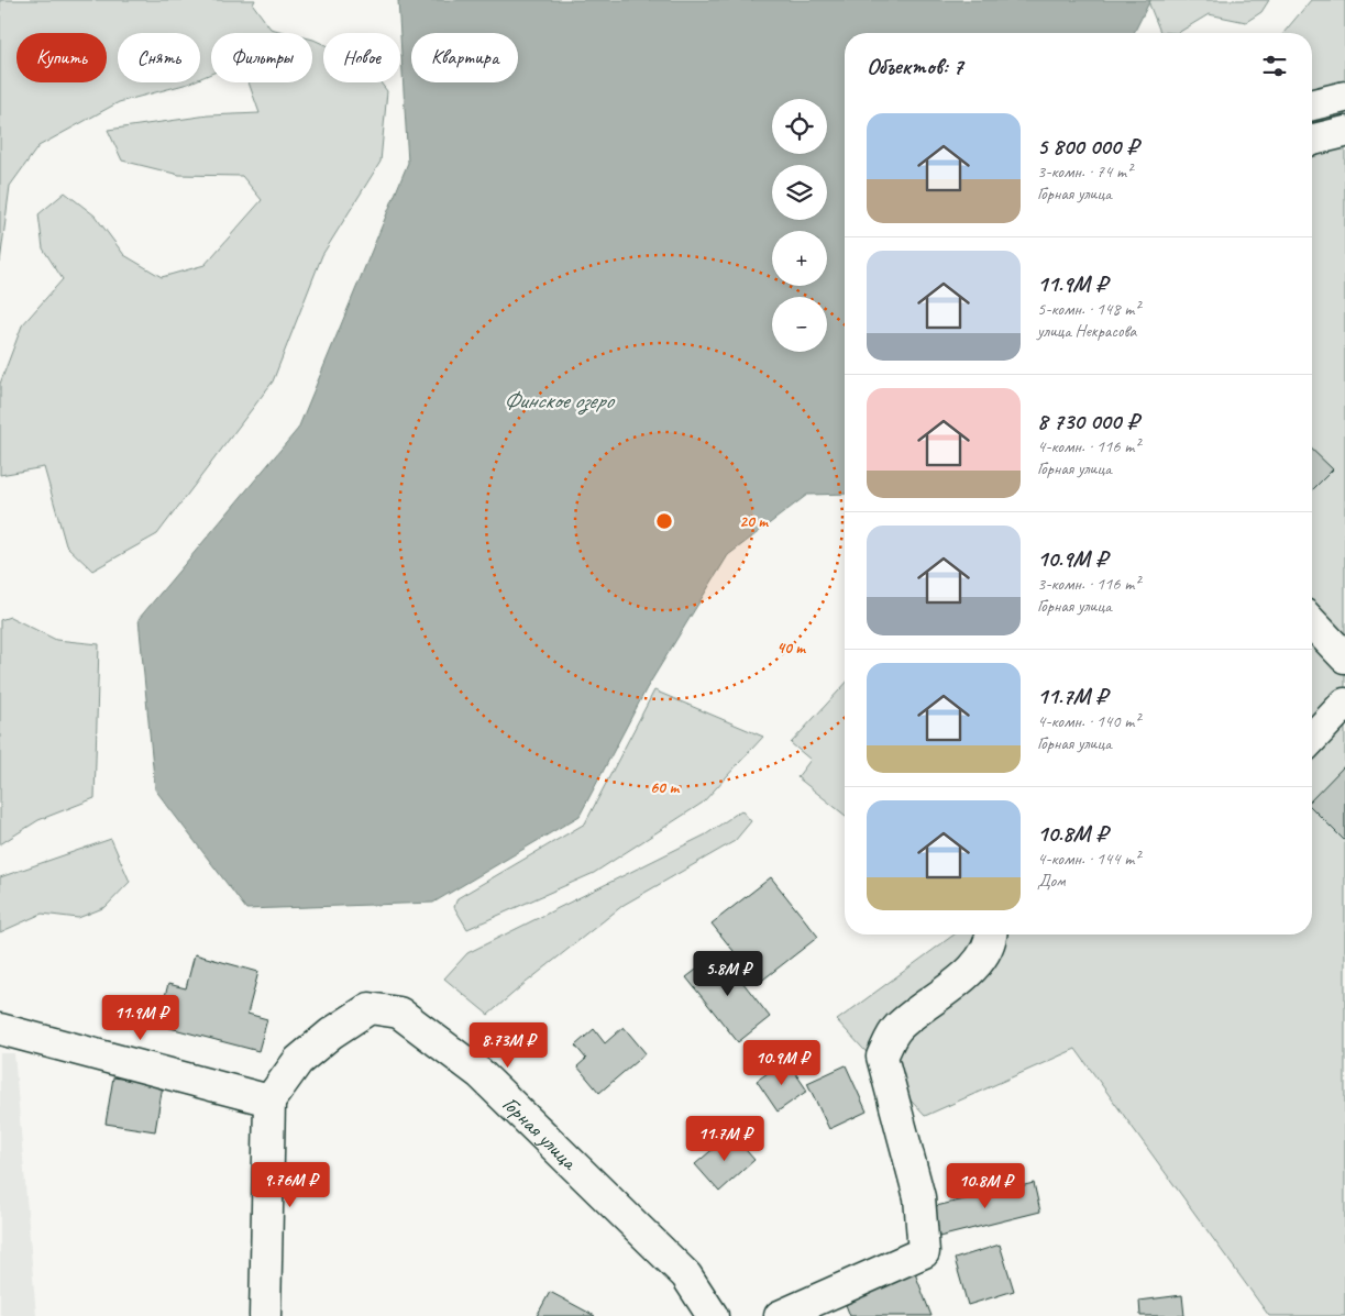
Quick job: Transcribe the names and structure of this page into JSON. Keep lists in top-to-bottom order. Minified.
{"streets":{"street":["Горная улица"]},"water":["Финское озеро"],"page":{"chip":["Купить","Снять","Фильтры","Новое","Квартира"],"heading":"Объектов: 7","map_buttons":["+","−"],"list":[{"name":"5 800 000 ₽","note":"3-комн. · 74 m² · Горная улица"},{"name":"11.9M ₽","note":"5-комн. · 148 m² · улица Некрасова"},{"name":"8 730 000 ₽","note":"4-комн. · 116 m² · Горная улица"},{"name":"10.9M ₽","note":"3-комн. · 116 m² · Горная улица"},{"name":"11.7M ₽","note":"4-комн. · 140 m² · Горная улица"},{"name":"10.8M ₽","note":"4-комн. · 144 m² · Дом"}],"price":["5.8M ₽","11.9M ₽","8.73M ₽","10.9M ₽","11.7M ₽","9.76M ₽","10.8M ₽"]},"rings":["20 m","40 m","60 m"]}
